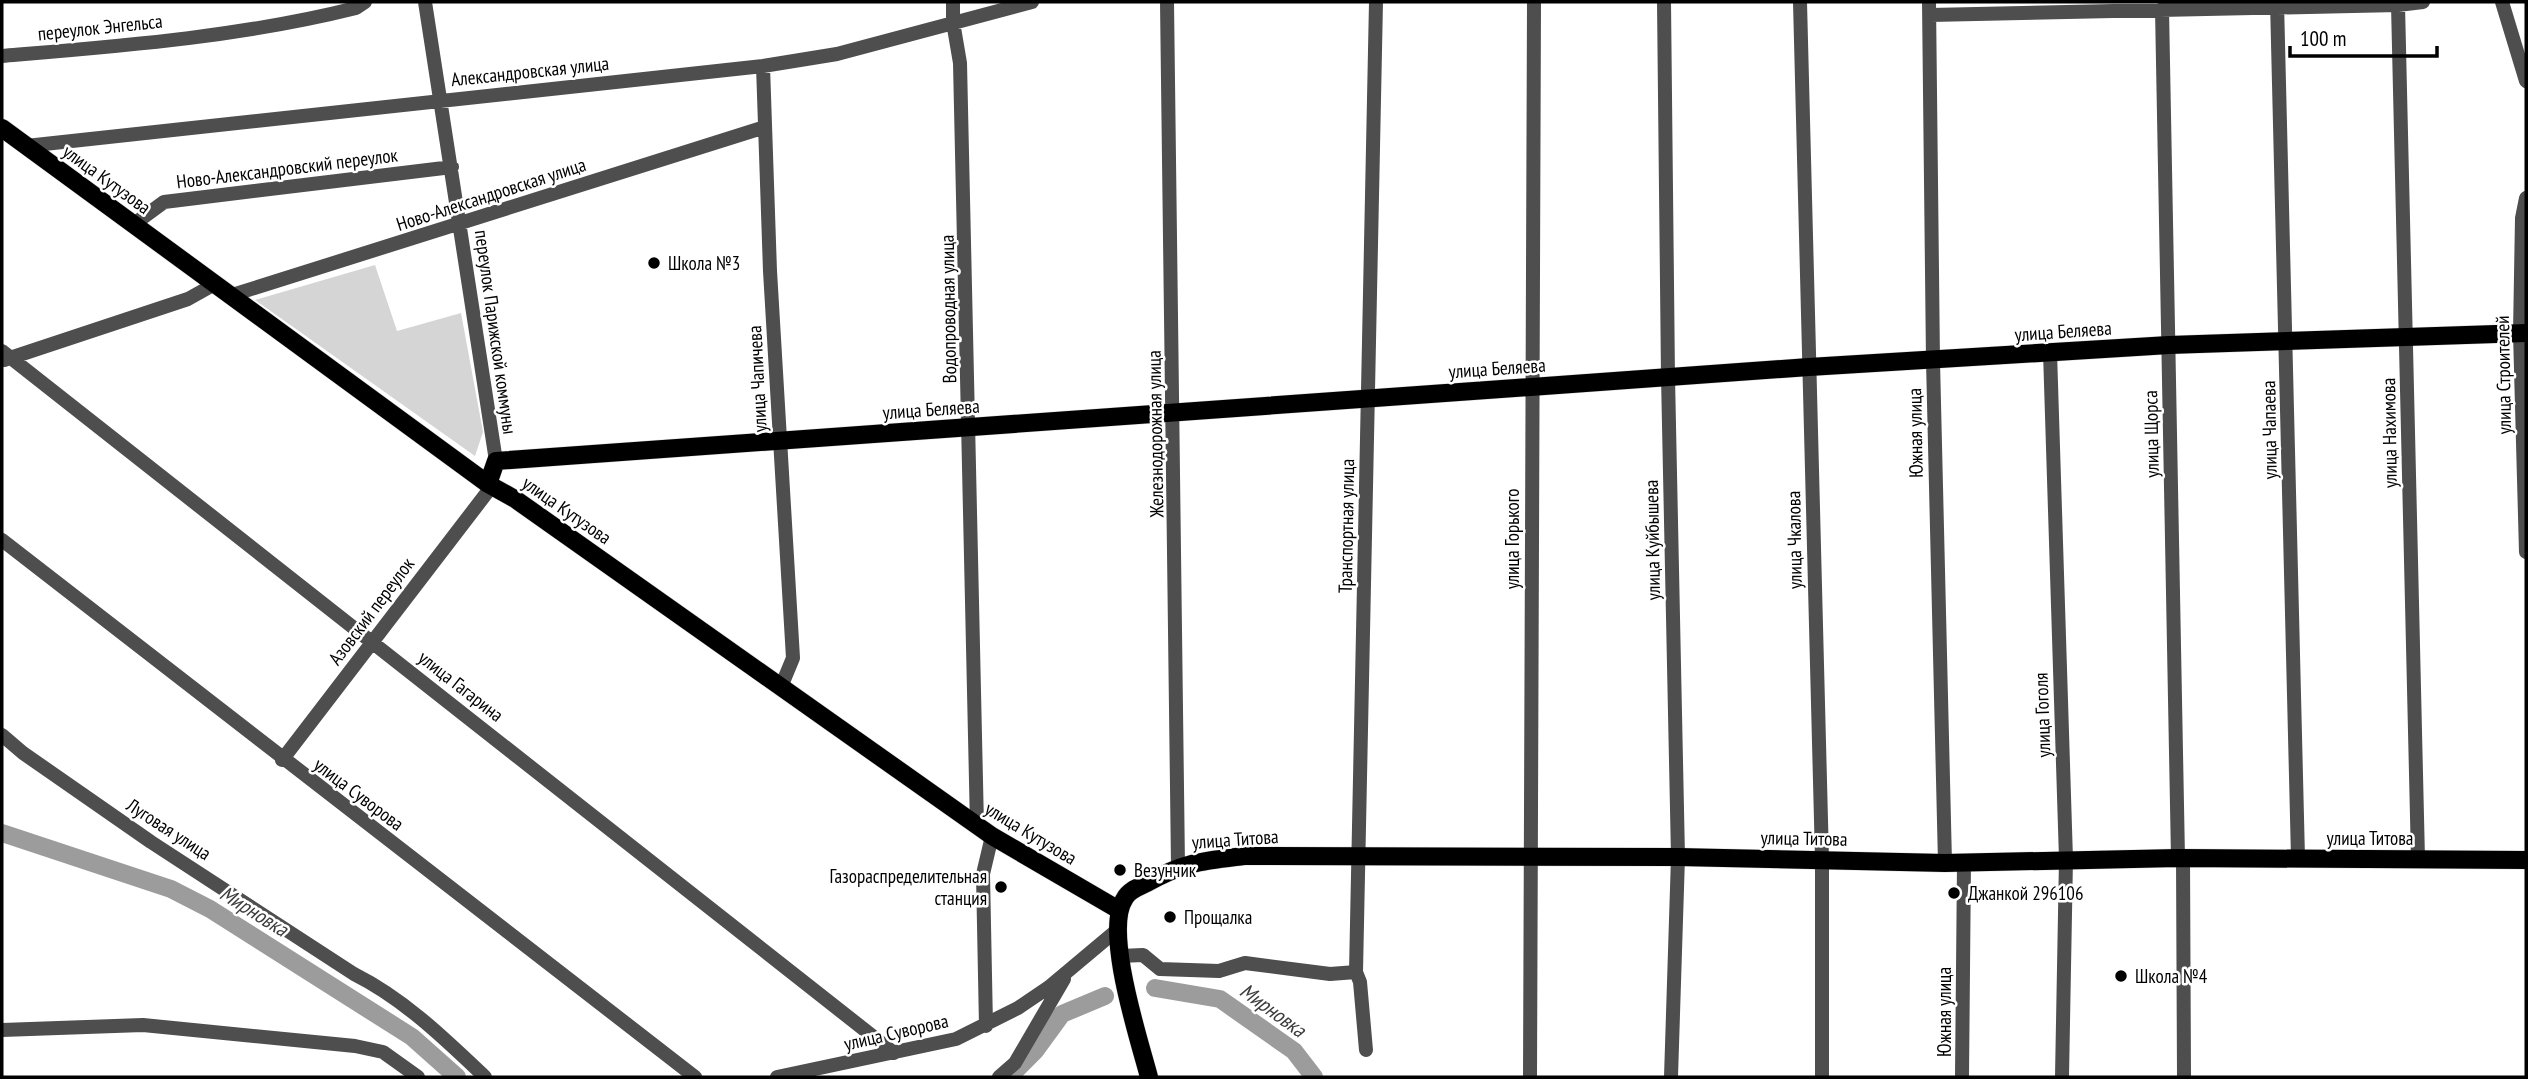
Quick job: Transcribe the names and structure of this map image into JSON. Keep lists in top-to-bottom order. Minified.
{"streets":{"main road":["улица Кутузова","улица Беляева","улица Титова"],"street":["переулок Энгельса","Александровская улица","Ново-Александровский переулок","Ново-Александровская улица","Водопроводная улица","переулок Парижской коммуны","улица Строителей","улица Чапичева","улица Чапаева","Южная улица","улица Нахимова","Железнодорожная улица","улица Щорса","Транспортная улица","улица Горького","улица Куйбышева","улица Чкалова","Азовский переулок","улица Гагарина","улица Гоголя","улица Суворова","Луговая улица"]},"crossings":[["Александровская улица","улица Кутузова"],["Александровская улица","Водопроводная улица"],["Александровская улица","переулок Парижской коммуны"],["Александровская улица","улица Чапичева"],["Ново-Александровский переулок","улица Кутузова"],["Ново-Александровский переулок","переулок Парижской коммуны"],["улица Кутузова","Ново-Александровская улица"],["улица Кутузова","Водопроводная улица"],["улица Кутузова","улица Чапичева"],["улица Кутузова","Азовский переулок"],["улица Кутузова","улица Титова"],["Ново-Александровская улица","переулок Парижской коммуны"],["Ново-Александровская улица","улица Чапичева"],["Водопроводная улица","улица Беляева"],["Водопроводная улица","улица Суворова"],["улица Беляева","переулок Парижской коммуны"],["улица Беляева","улица Строителей"],["улица Беляева","улица Чапичева"],["улица Беляева","улица Чапаева"],["улица Беляева","Южная улица"],["улица Беляева","улица Нахимова"],["улица Беляева","Железнодорожная улица"],["улица Беляева","улица Щорса"],["улица Беляева","Транспортная улица"],["улица Беляева","улица Горького"],["улица Беляева","улица Куйбышева"],["улица Беляева","улица Чкалова"],["улица Беляева","улица Гоголя"],["улица Чапаева","улица Титова"],["Южная улица","улица Титова"],["улица Нахимова","улица Титова"],["Железнодорожная улица","улица Титова"],["улица Щорса","улица Титова"],["Транспортная улица","улица Титова"],["улица Горького","улица Титова"],["улица Куйбышева","улица Титова"],["улица Чкалова","улица Титова"],["Азовский переулок","улица Гагарина"],["Азовский переулок","улица Суворова"],["улица Гагарина","улица Суворова"],["улица Гоголя","улица Титова"]],"water":["Мирновка"],"places":["Школа №3","Везунчик","Газораспределительная станция","Джанкой 296106","Прощалка","Школа №4"],"scale_bar":"100 m"}
